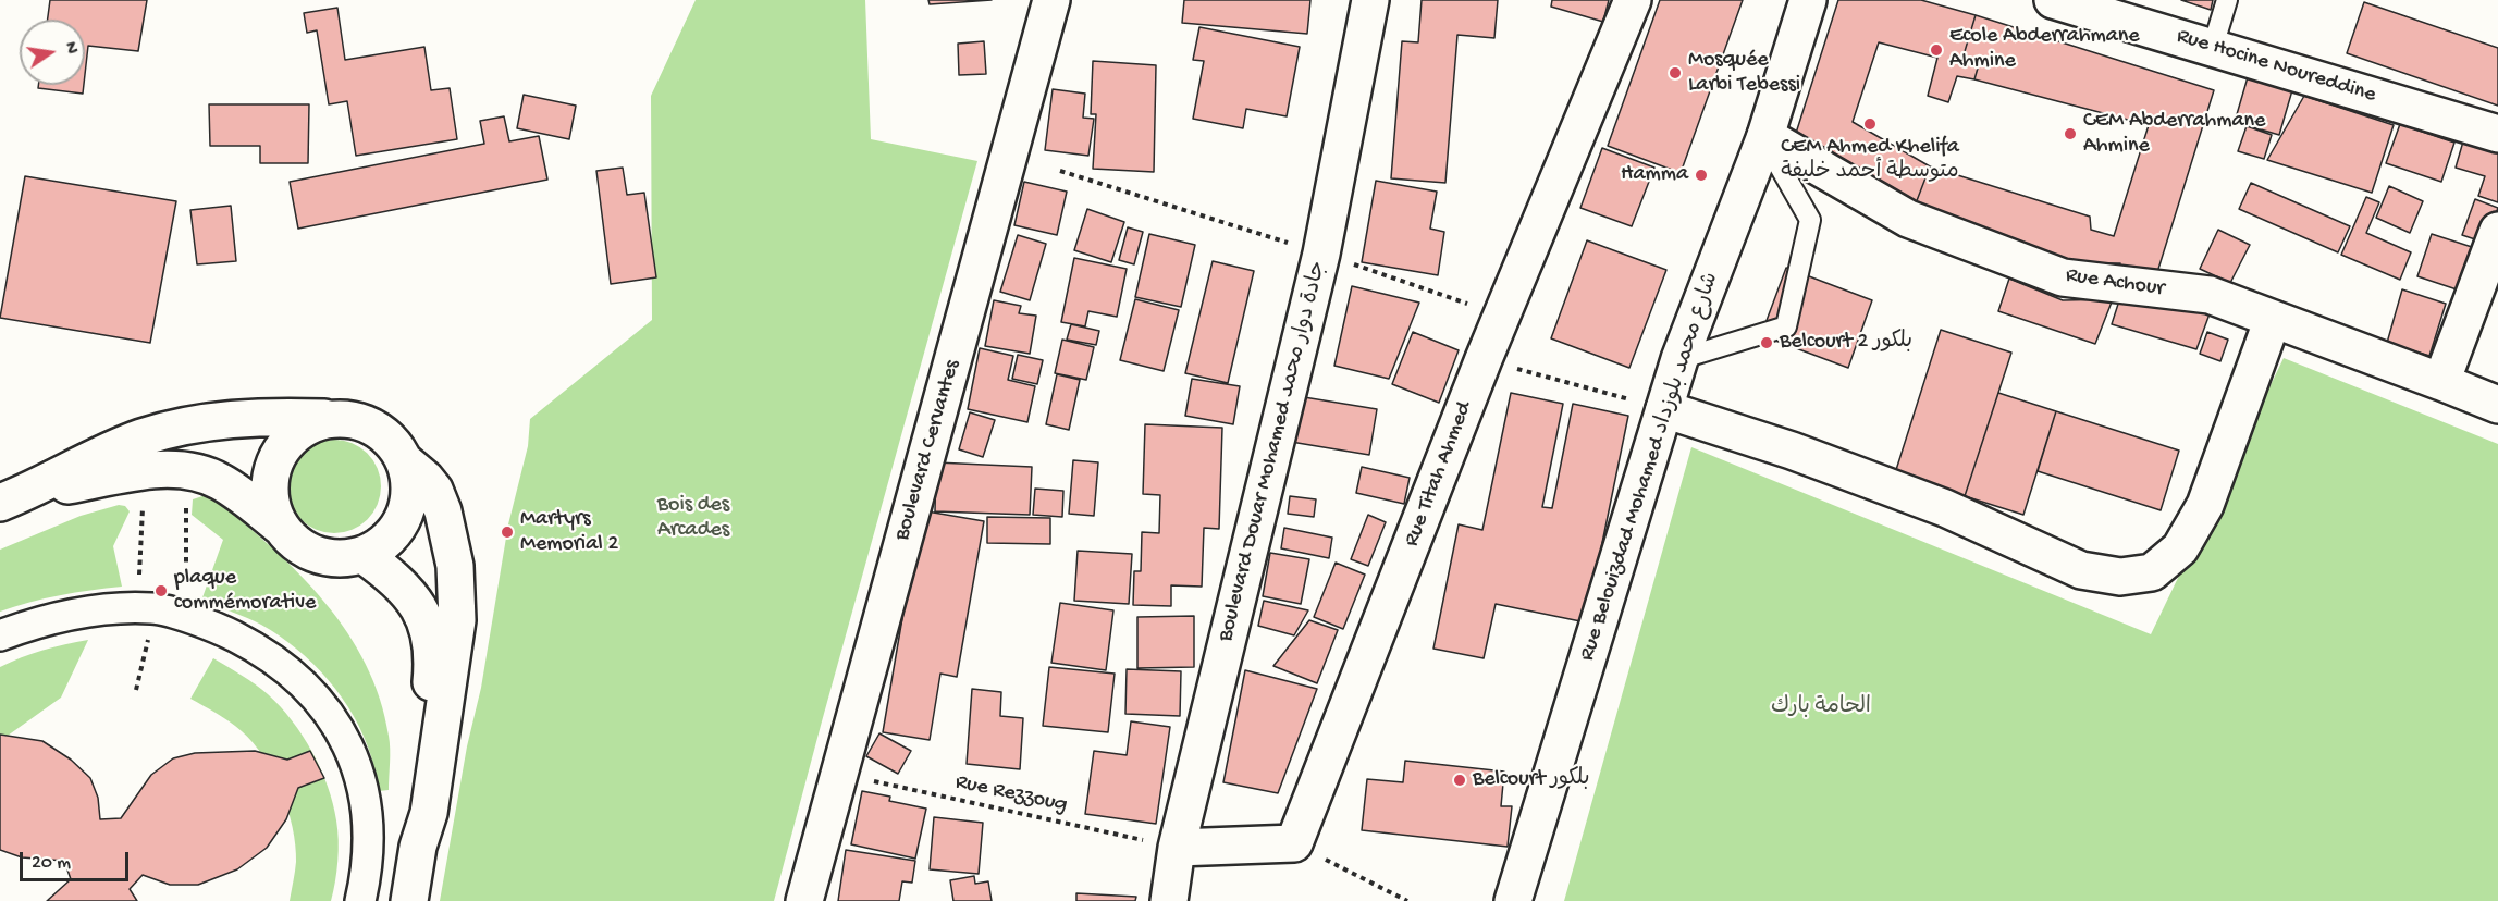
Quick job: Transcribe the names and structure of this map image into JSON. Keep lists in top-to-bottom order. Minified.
{"streets":{"street":["Rue Hocine Noureddine","Rue Achour","Boulevard Cervantes","Boulevard Douar Mohamed جادة دوار محمد","Rue Belouizdad Mohamed شارع محمد بلوزداد","Rue Titah Ahmed"],"path":["Rue Rezzoug"]},"crossings":[["Rue Achour","Rue Belouizdad Mohamed شارع محمد بلوزداد"],["Boulevard Cervantes","Rue Rezzoug"],["Boulevard Douar Mohamed جادة دوار محمد","Rue Rezzoug"]],"parks":["Bois des Arcades","الحامة بارك"],"places":["Ecole Abderrahmane Ahmine","Mosquée Larbi Tebessi","CEM Ahmed Khelifa متوسطة أحمد خليفة","CEM Abderrahmane Ahmine","Hamma","Belcourt 2 بلكور","Martyrs Memorial 2","plaque commémorative","Belcourt بلكور"],"scale_bar":"20 m","north":"right"}
